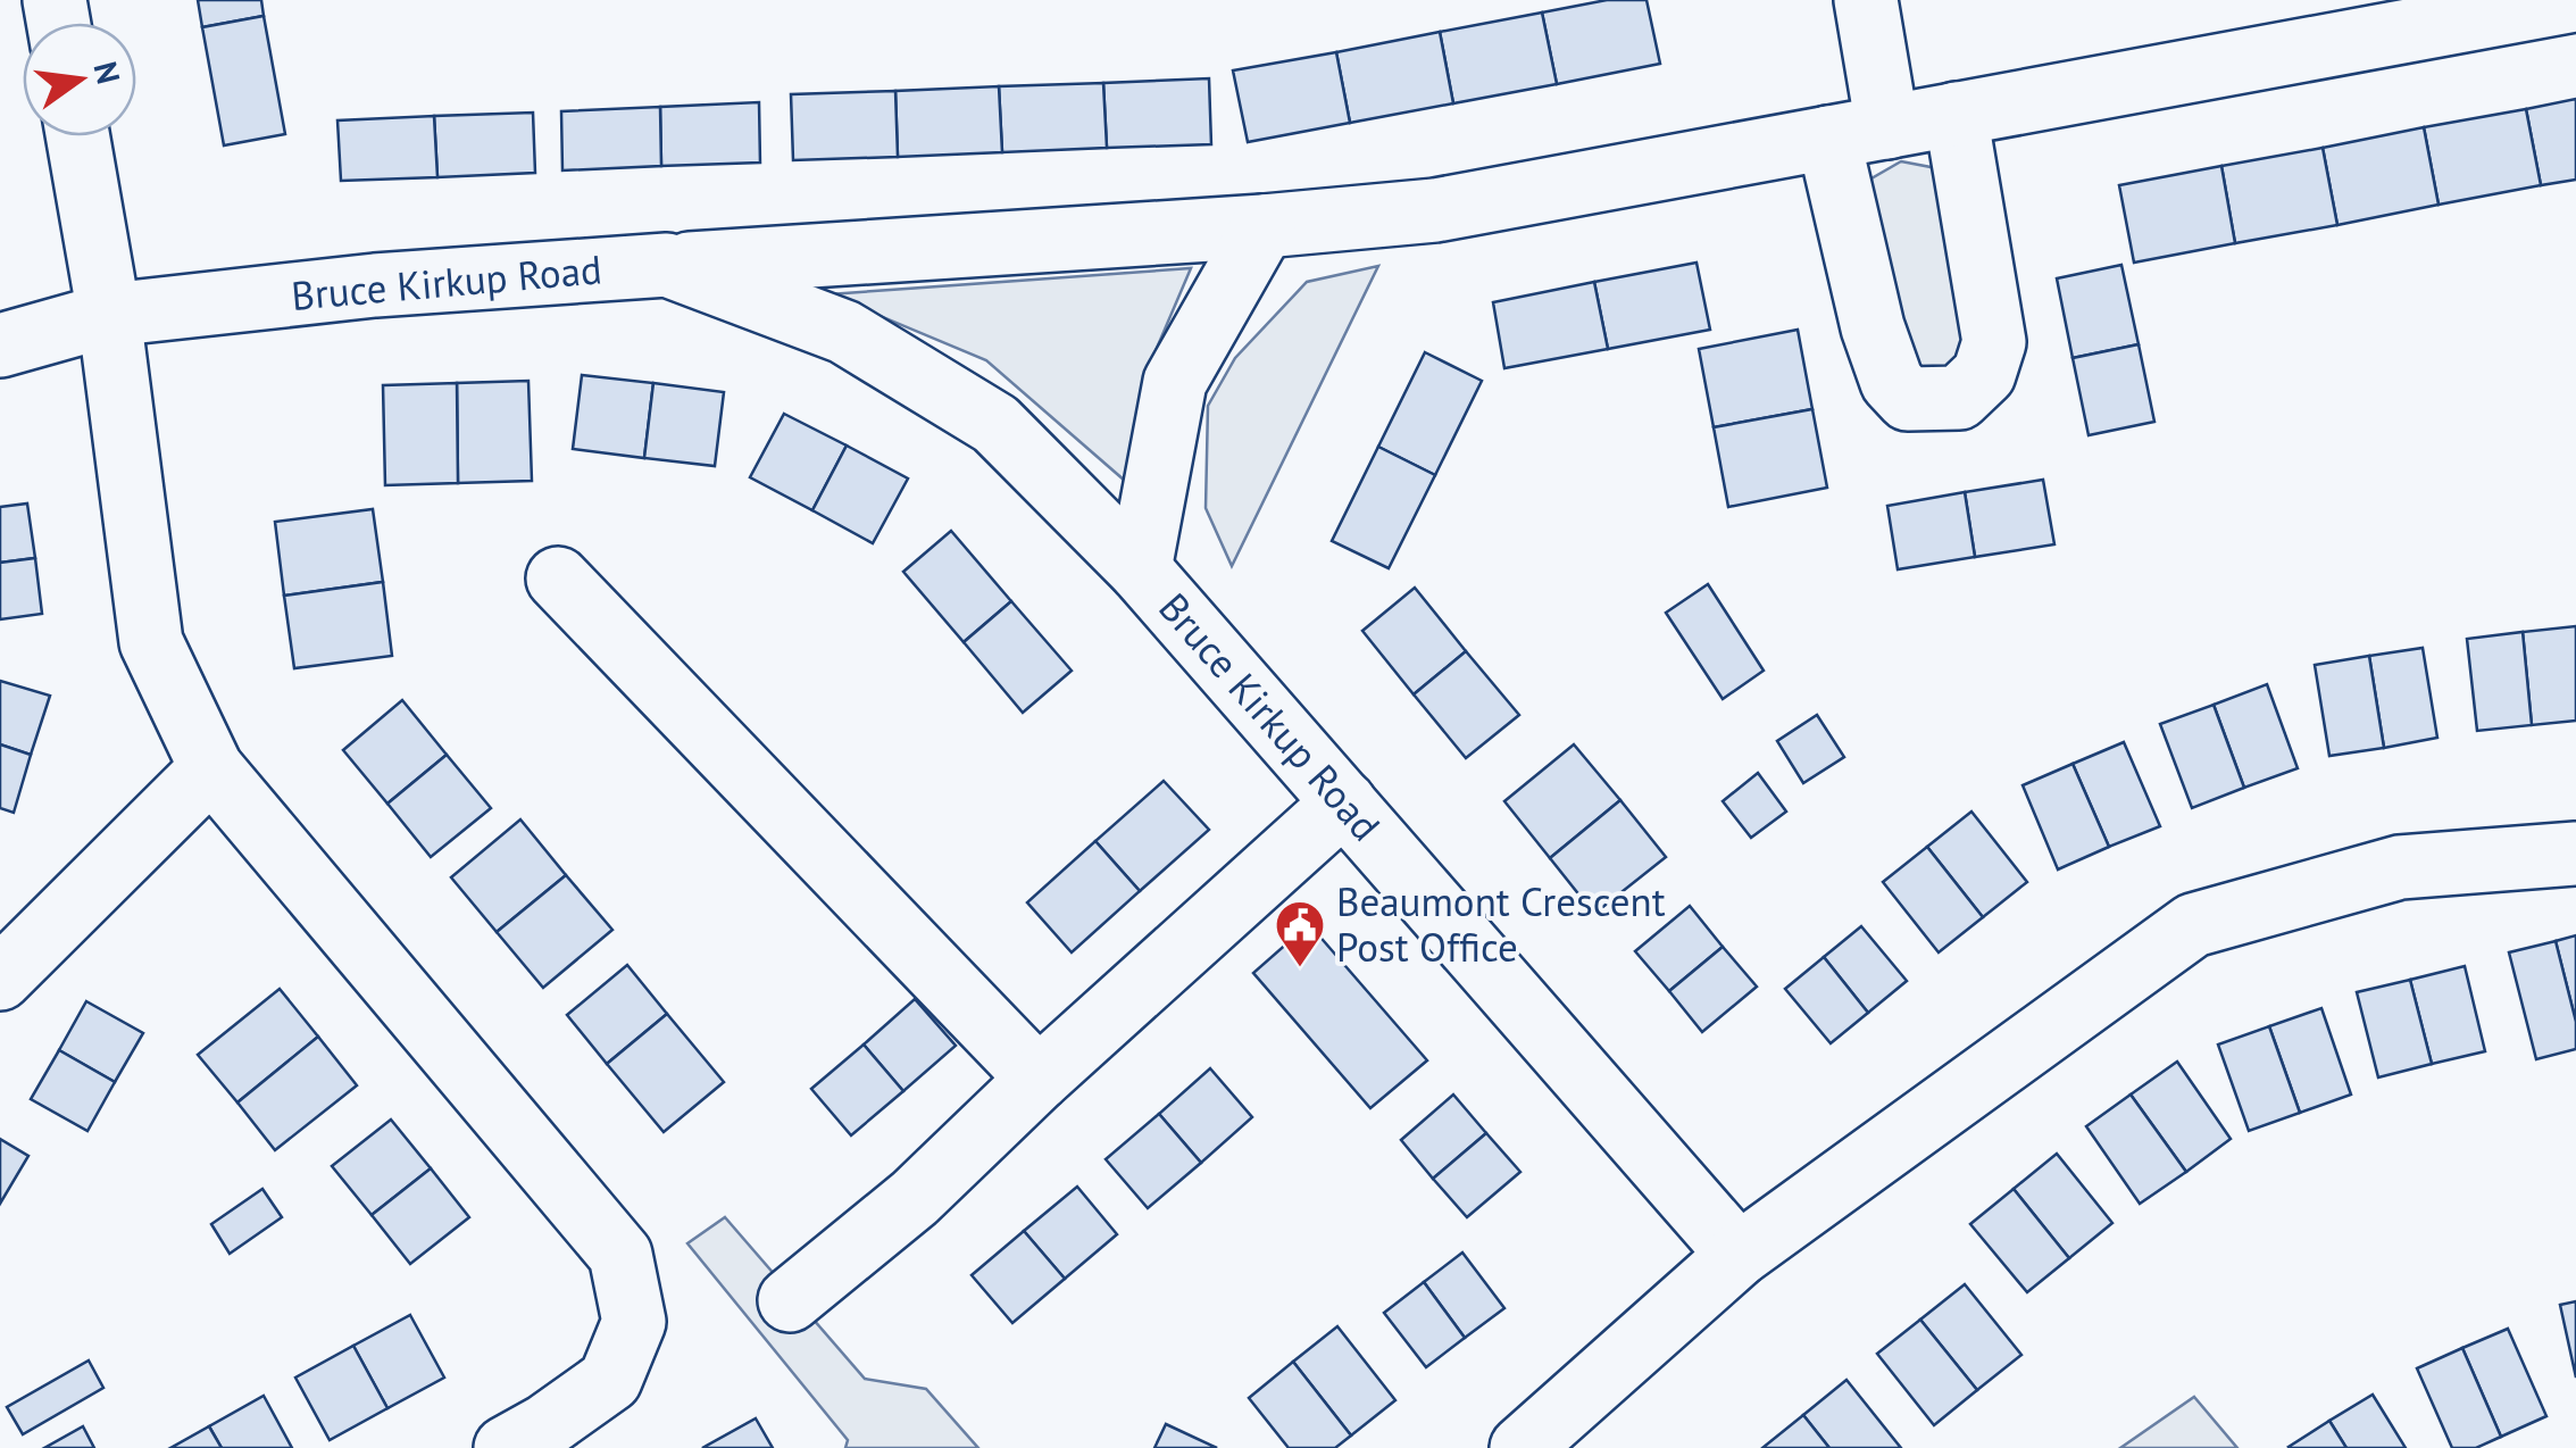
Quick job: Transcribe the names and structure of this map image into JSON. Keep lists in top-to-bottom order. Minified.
{"streets":{"street":["Bruce Kirkup Road"]},"places":{"public building":["Beaumont Crescent Post Office"]},"north":"right"}
